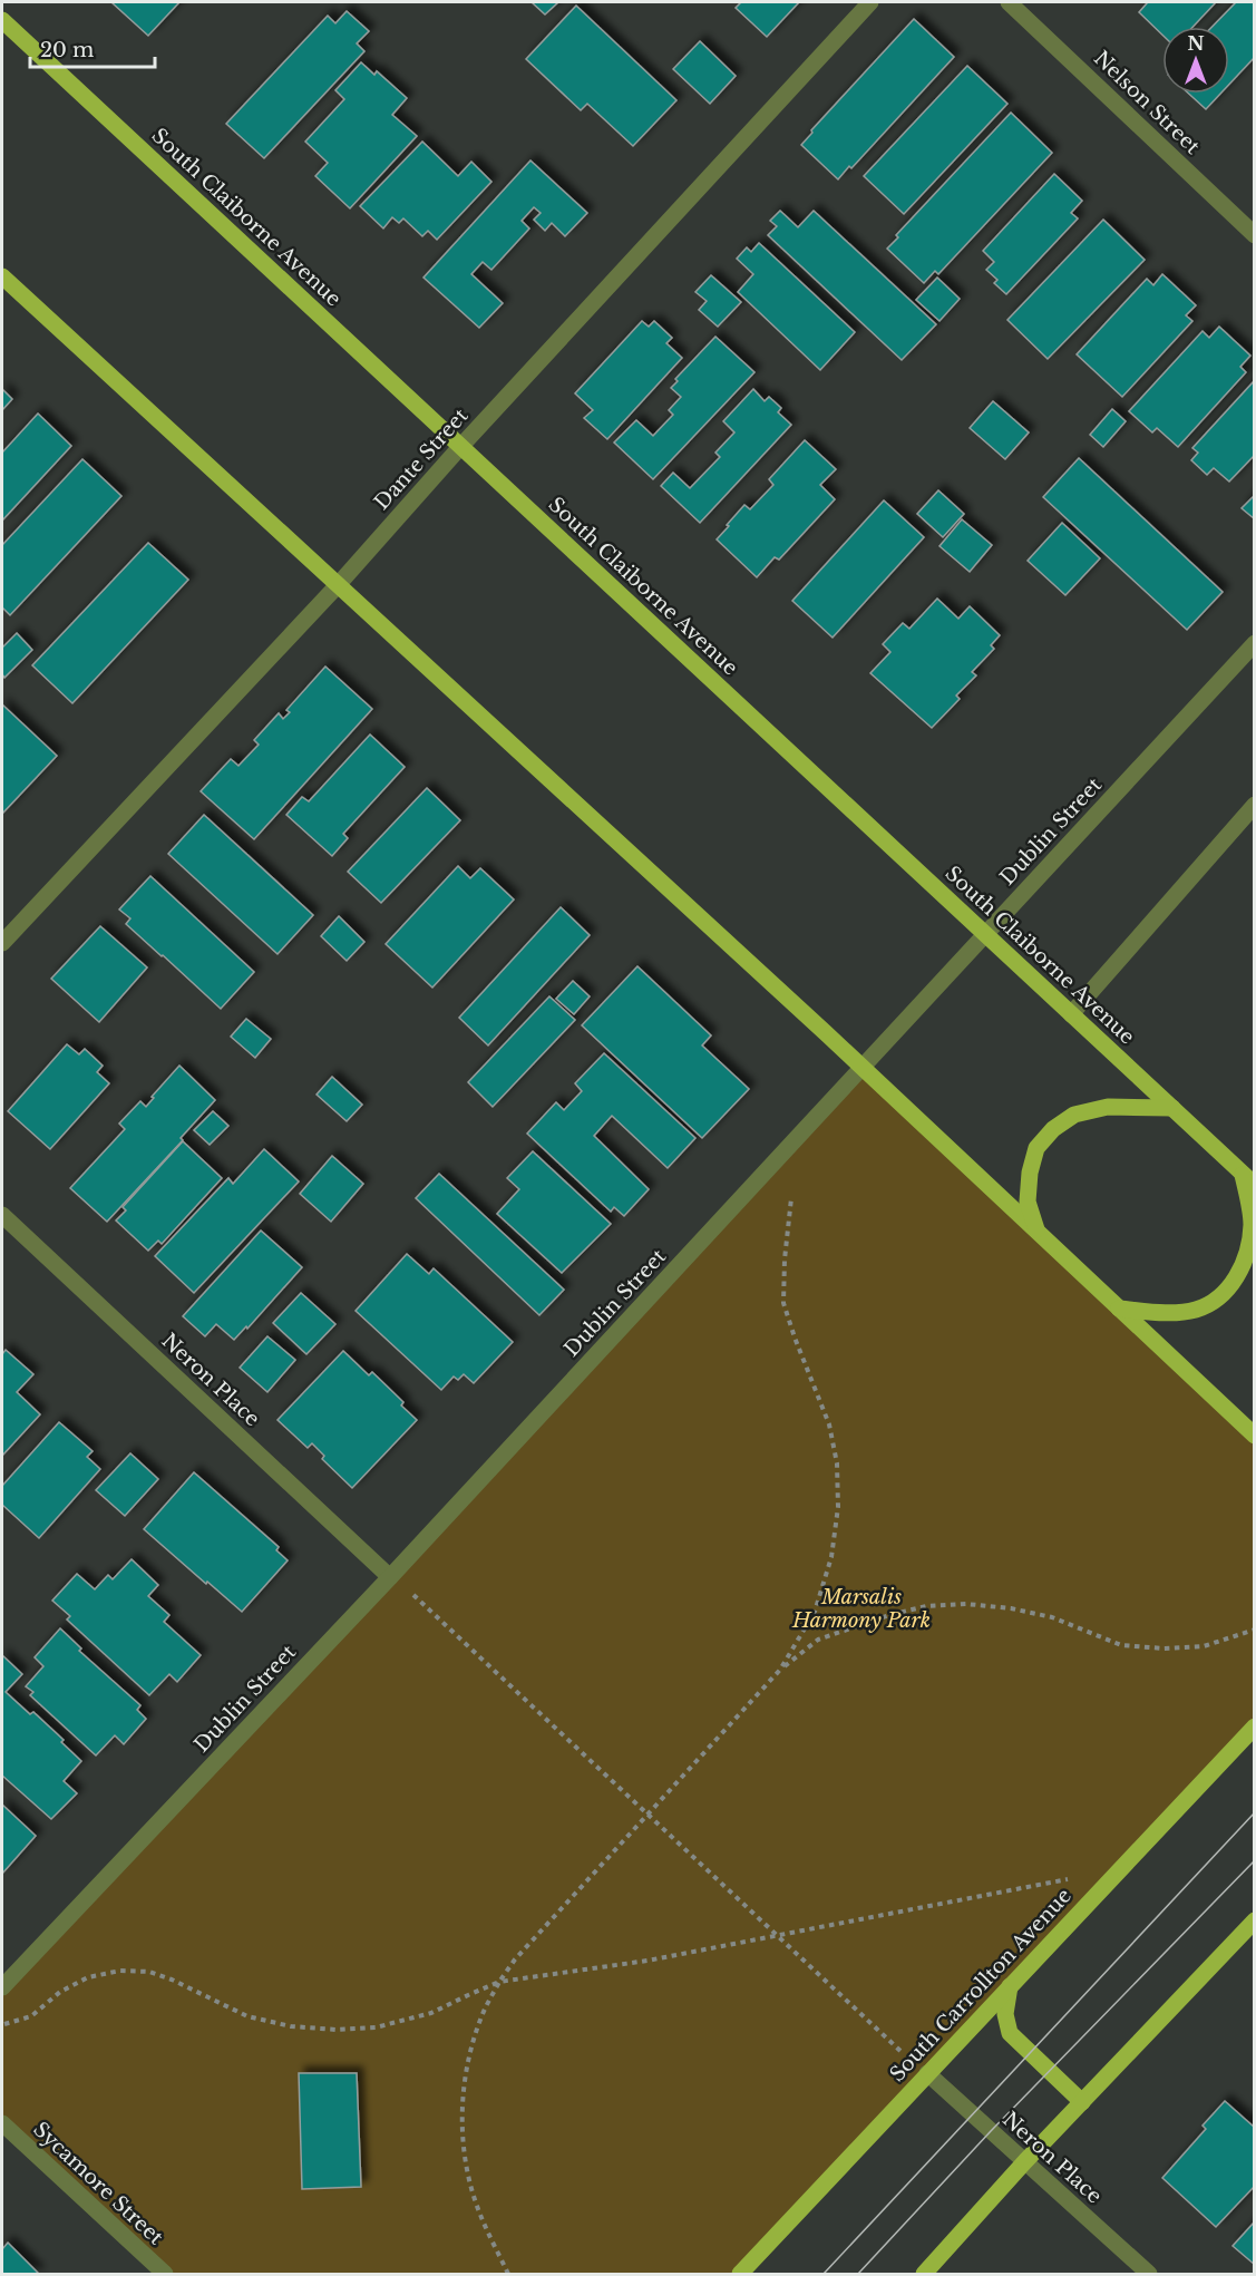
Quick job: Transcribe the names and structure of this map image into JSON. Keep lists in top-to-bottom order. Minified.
{"streets":{"main road":["South Claiborne Avenue","South Carrollton Avenue"],"street":["Nelson Street","Dante Street","Dublin Street","Neron Place","Sycamore Street"]},"crossings":[["South Claiborne Avenue","Dante Street"],["South Claiborne Avenue","Dublin Street"],["Dublin Street","Neron Place"],["Neron Place","South Carrollton Avenue"]],"parks":["Marsalis Harmony Park"],"scale_bar":"20 m","north":"top"}
